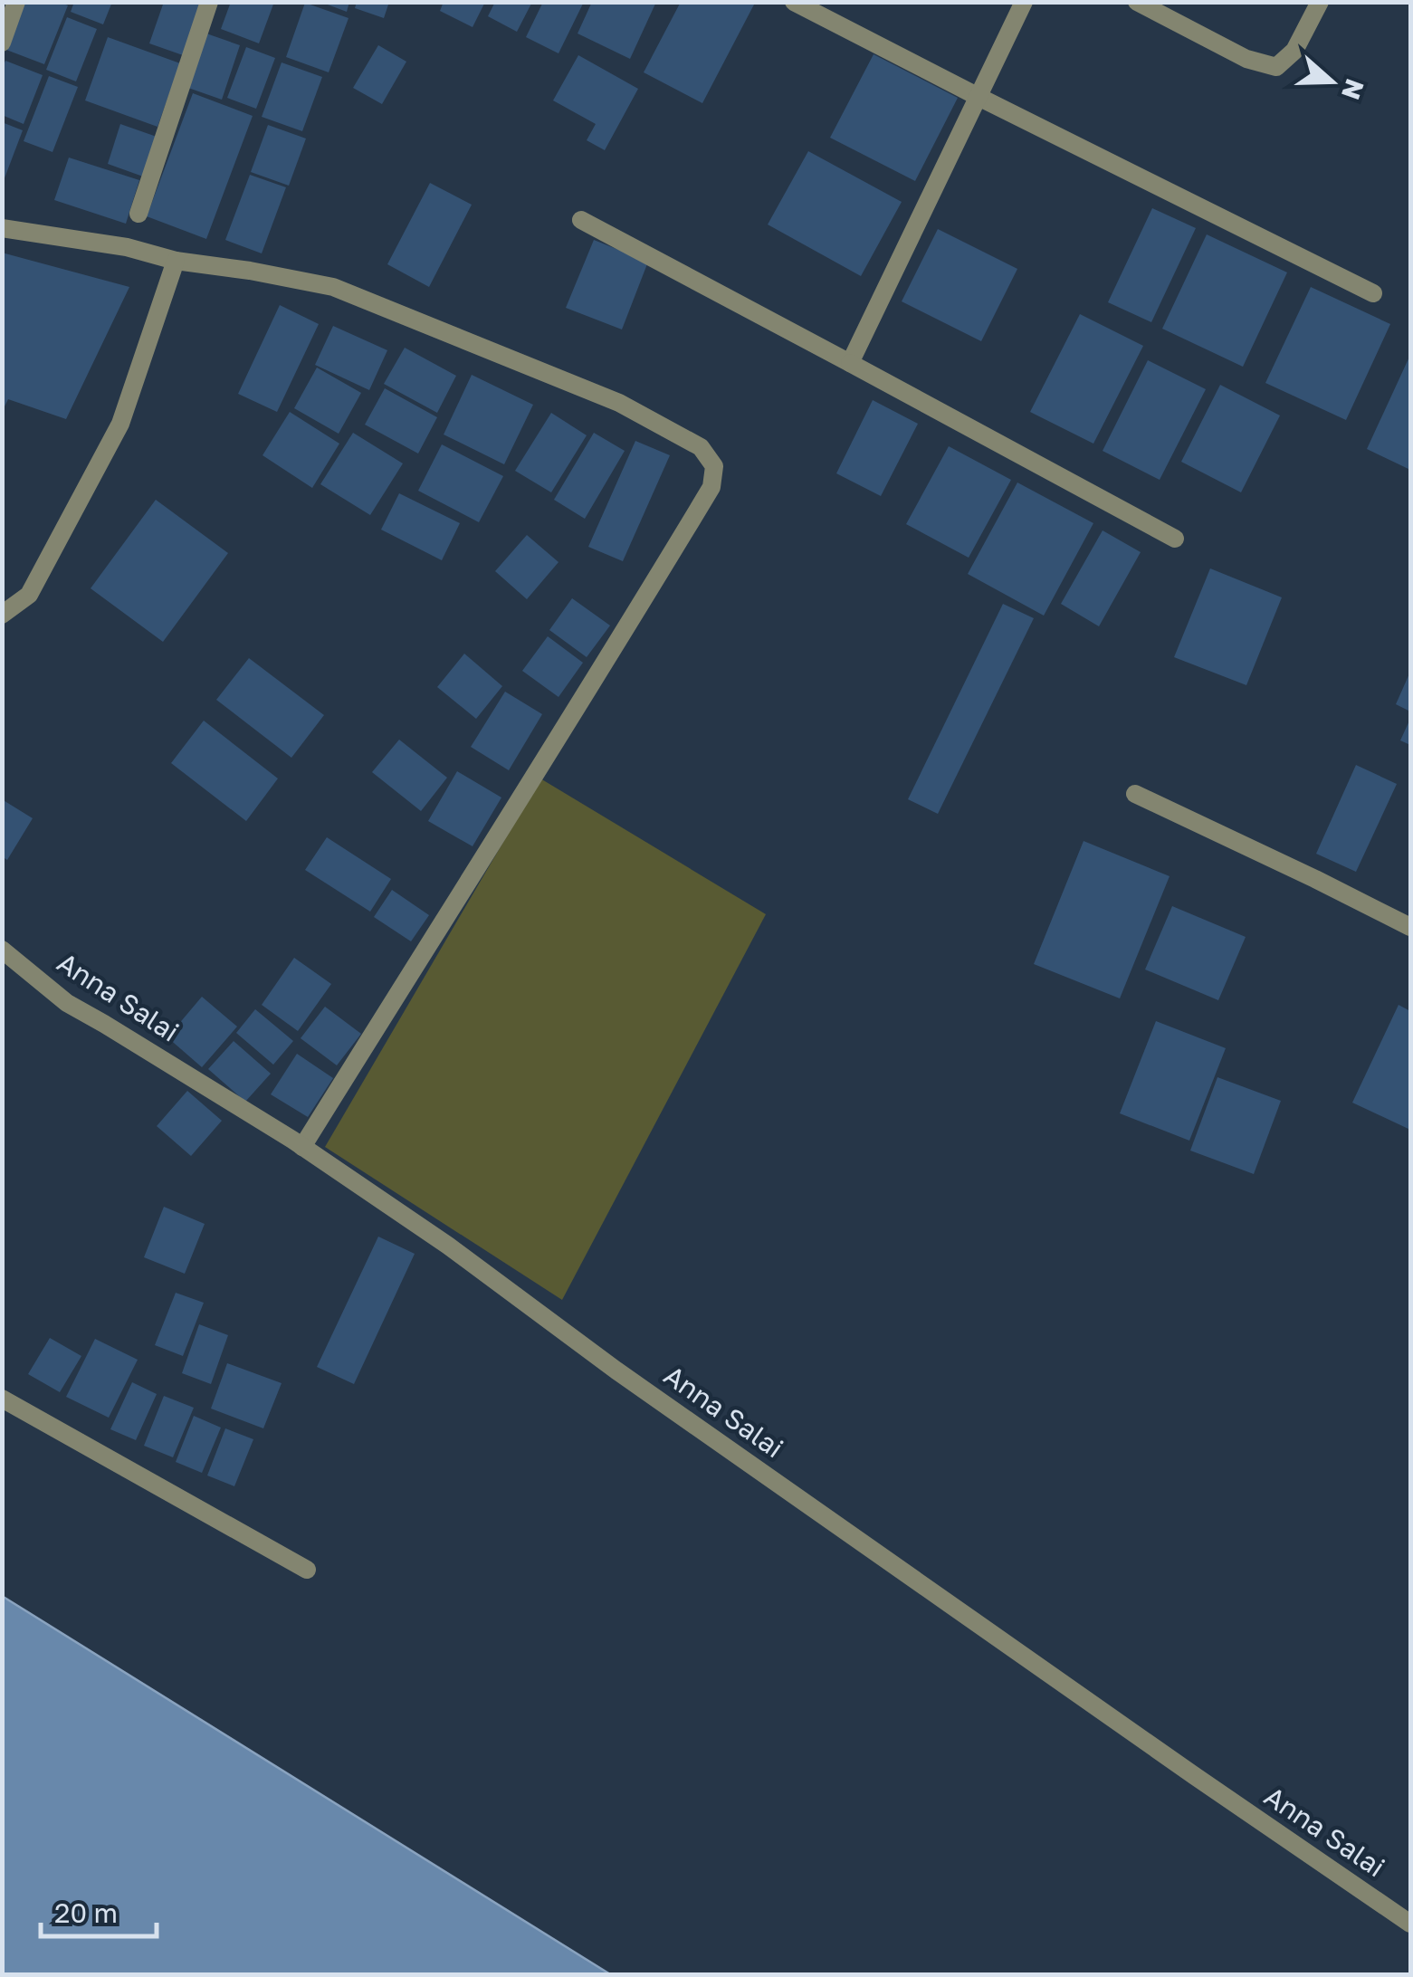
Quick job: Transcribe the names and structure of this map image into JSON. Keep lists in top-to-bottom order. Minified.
{"streets":{"street":["Anna Salai"]},"scale_bar":"20 m","north":"right"}
